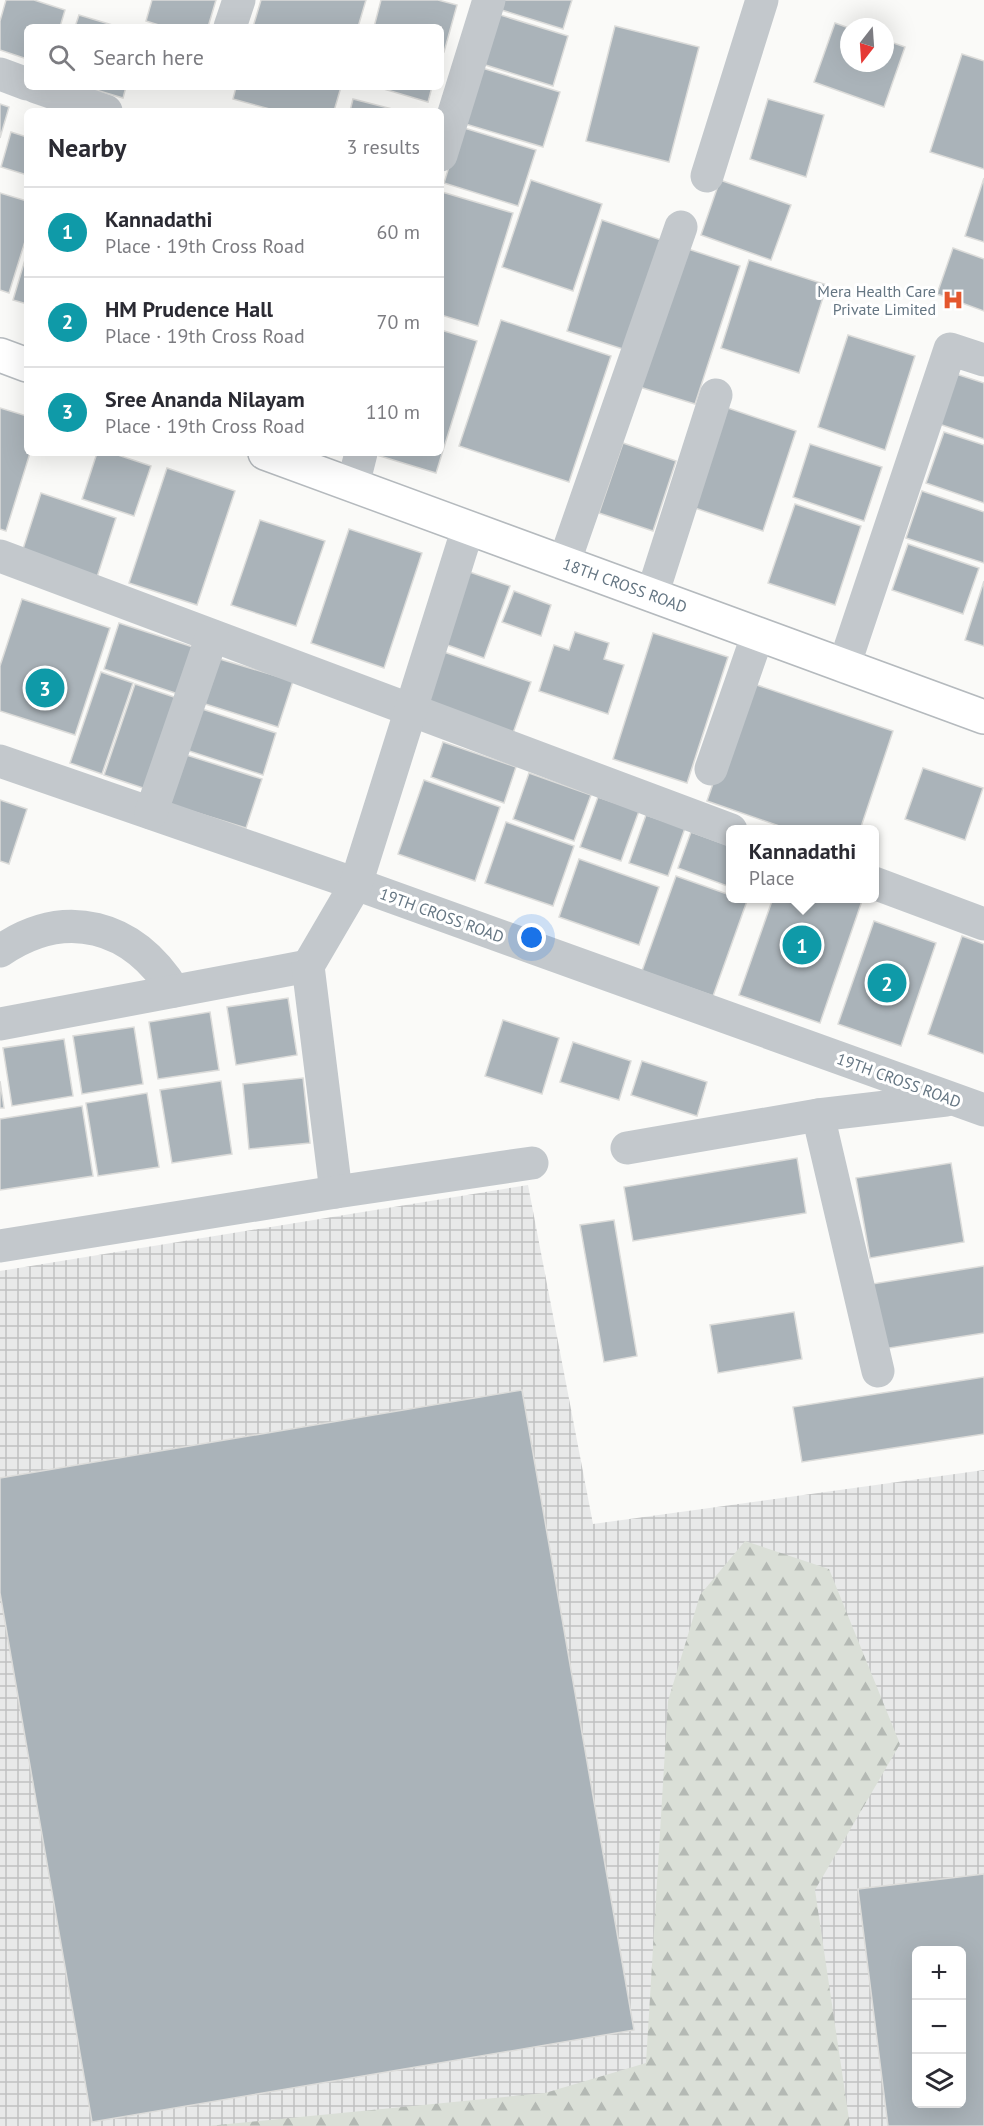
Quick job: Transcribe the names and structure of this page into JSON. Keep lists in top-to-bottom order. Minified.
{"streets":{"main road":["18TH CROSS ROAD"],"street":["19TH CROSS ROAD"]},"places":{"hospital":["Mera Health Care Private Limited"]},"north":"bottom","page":{"search":"Search here","heading":["Nearby","3 results"],"list":[{"mark":"1","name":"Kannadathi","note":"Place · 19th Cross Road","value":"60 m"},{"mark":"2","name":"HM Prudence Hall","note":"Place · 19th Cross Road","value":"70 m"},{"mark":"3","name":"Sree Ananda Nilayam","note":"Place · 19th Cross Road","value":"110 m"}],"pins":["3","1","2"],"popup":["Kannadathi","Place"],"map_buttons":["+","−"]}}
